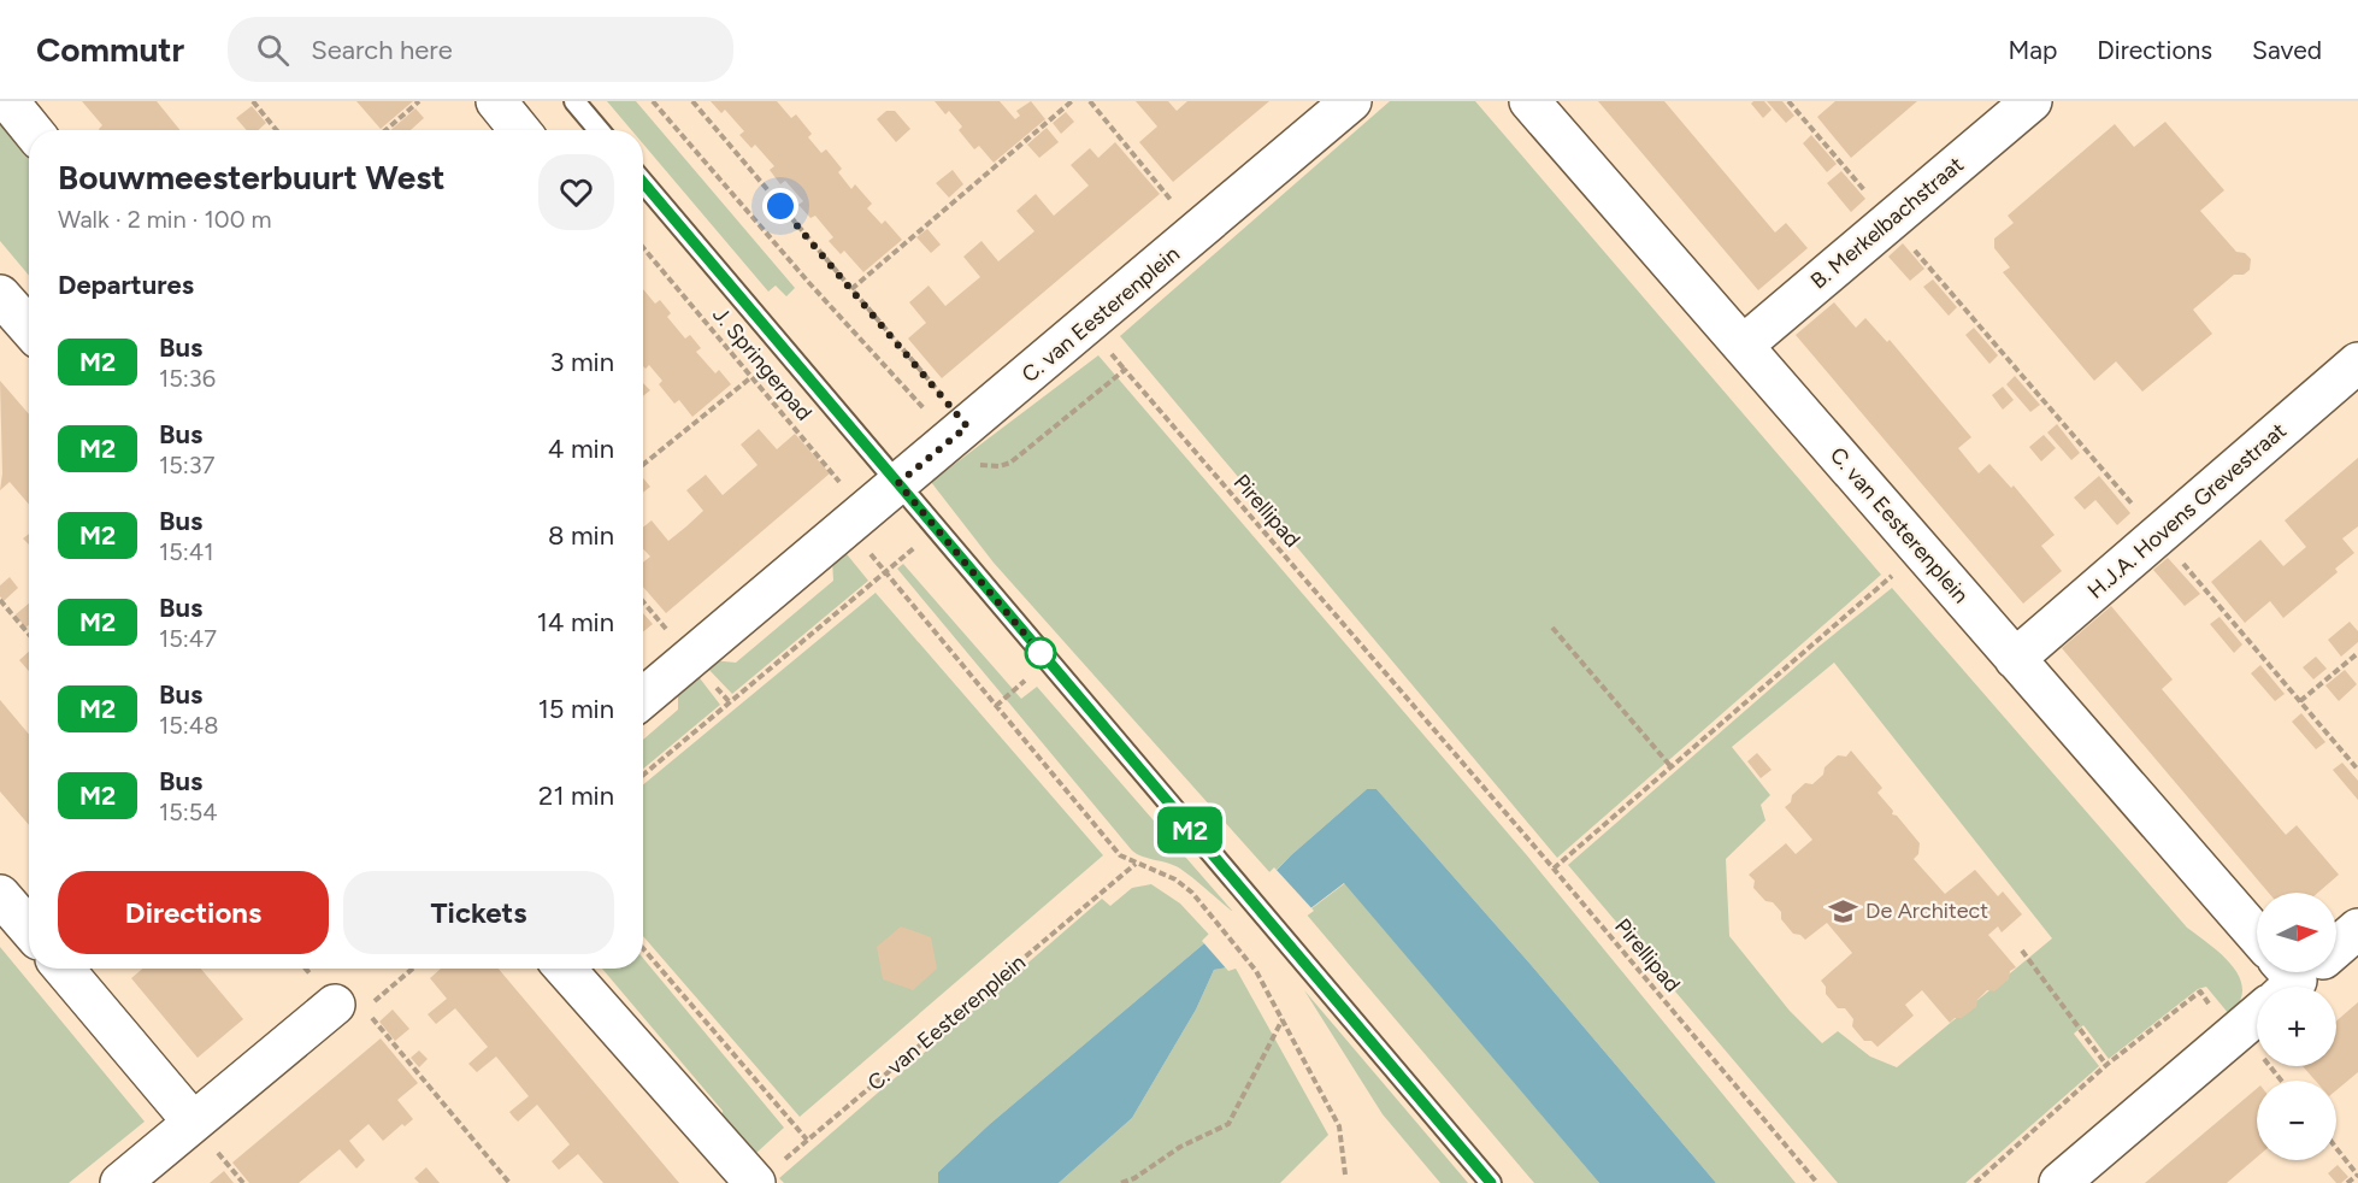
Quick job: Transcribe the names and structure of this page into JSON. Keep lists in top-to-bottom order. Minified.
{"streets":{"street":["B. Merkelbachstraat","C. van Eesterenplein","H.J.A. Hovens Grevestraat"],"path":["J. Springerpad","Pirellipad"]},"crossings":[["B. Merkelbachstraat","C. van Eesterenplein"],["C. van Eesterenplein","J. Springerpad"],["C. van Eesterenplein","Pirellipad"],["C. van Eesterenplein","H.J.A. Hovens Grevestraat"]],"places":{"school or university":["De Architect"]},"lines":["bus line M2"],"north":"right","page":{"header":"Commutr","search":"Search here","nav":["Map","Directions","Saved"],"on_map":"M2","heading":[["Bouwmeesterbuurt West","Walk · 2 min · 100 m"],"Departures"],"list":[{"mark":"M2","name":"Bus","note":"15:36","value":"3 min"},{"mark":"M2","name":"Bus","note":"15:37","value":"4 min"},{"mark":"M2","name":"Bus","note":"15:41","value":"8 min"},{"mark":"M2","name":"Bus","note":"15:47","value":"14 min"},{"mark":"M2","name":"Bus","note":"15:48","value":"15 min"},{"mark":"M2","name":"Bus","note":"15:54","value":"21 min"}],"buttons":["Directions","Tickets"],"map_buttons":["+","−"]}}
